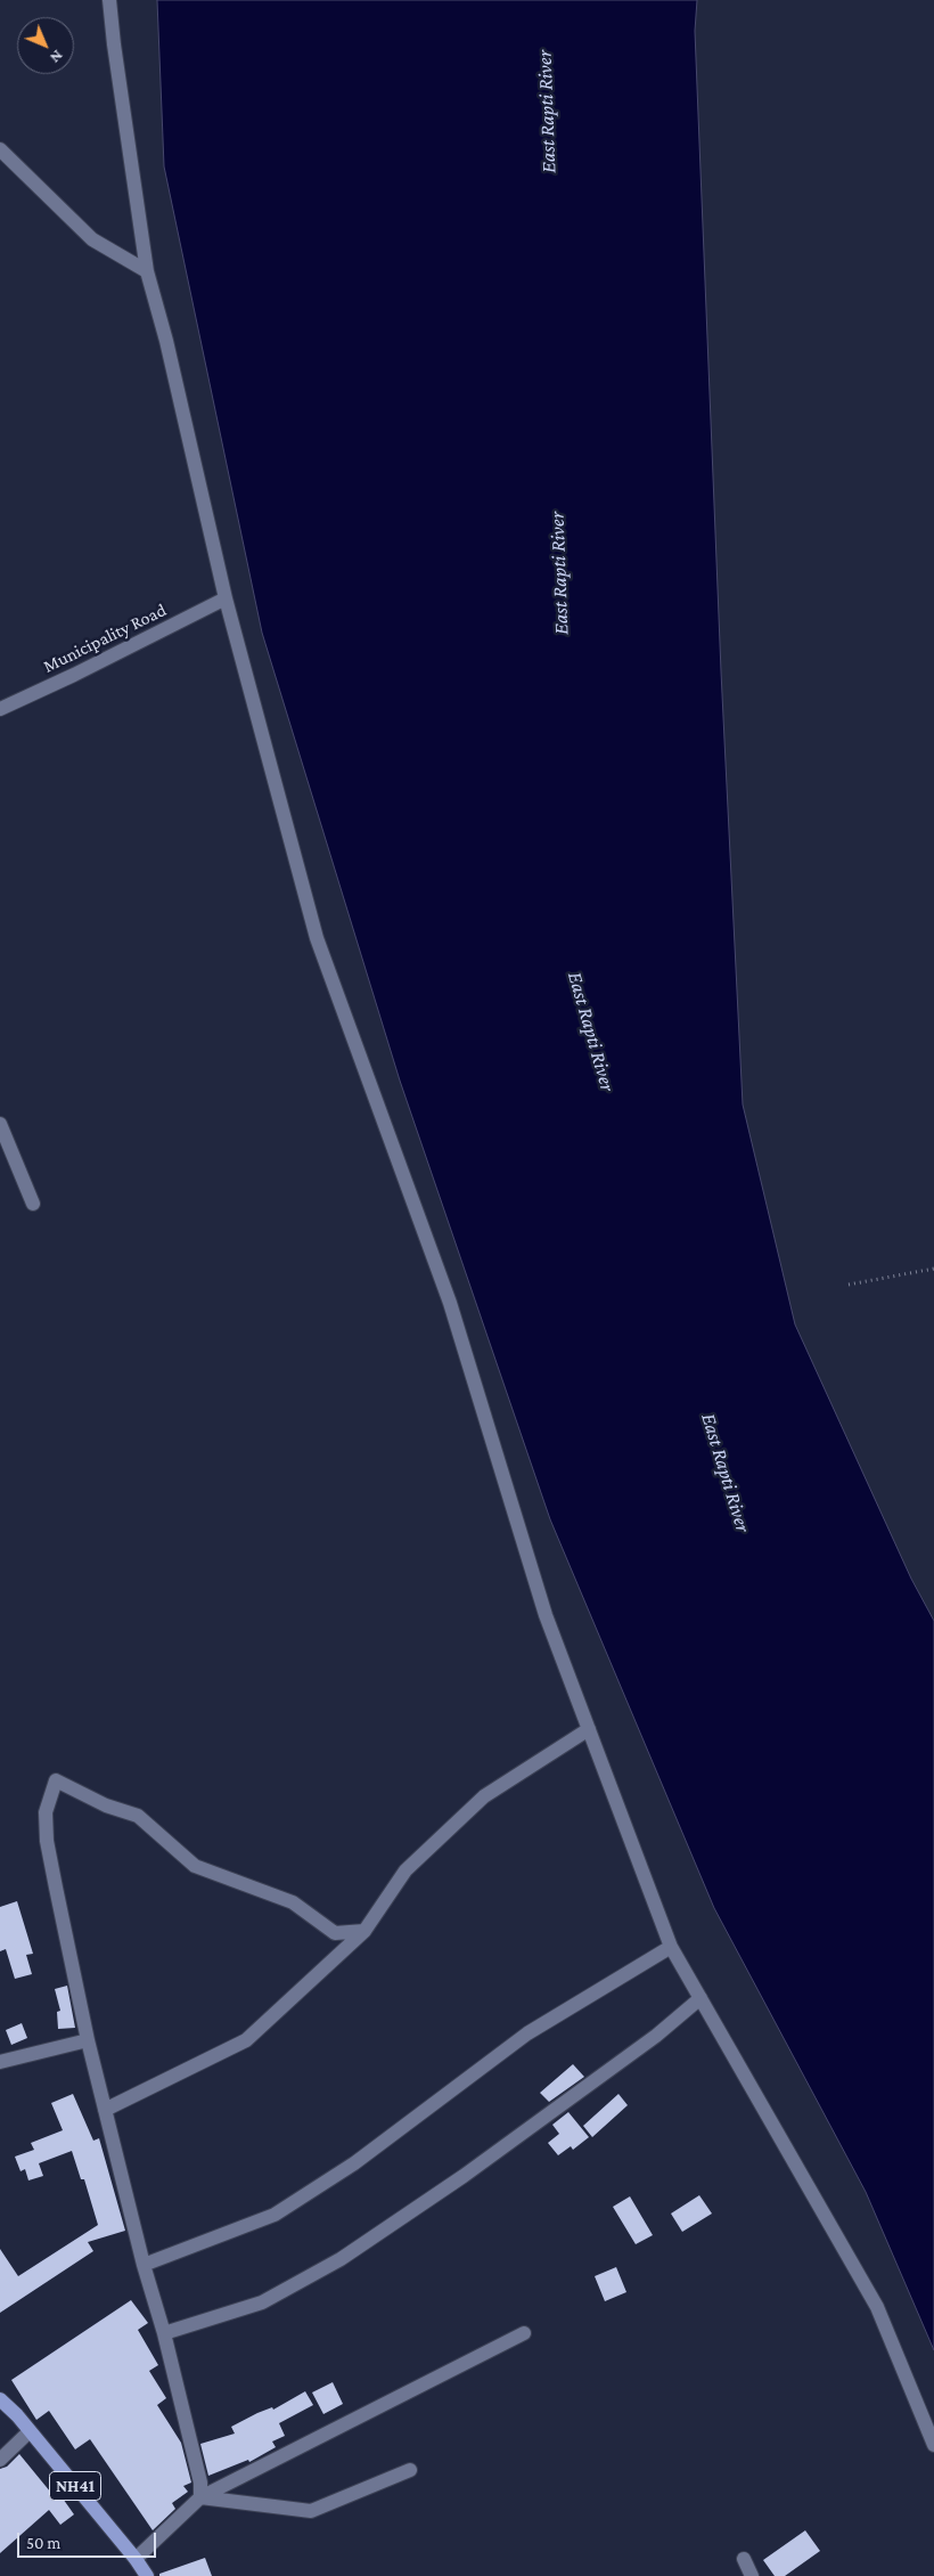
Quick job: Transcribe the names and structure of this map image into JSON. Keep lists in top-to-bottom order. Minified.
{"streets":{"main road":["NH41"],"street":["Municipality Road"]},"water":["East Rapti River"],"scale_bar":"50 m","north":"bottom right"}
